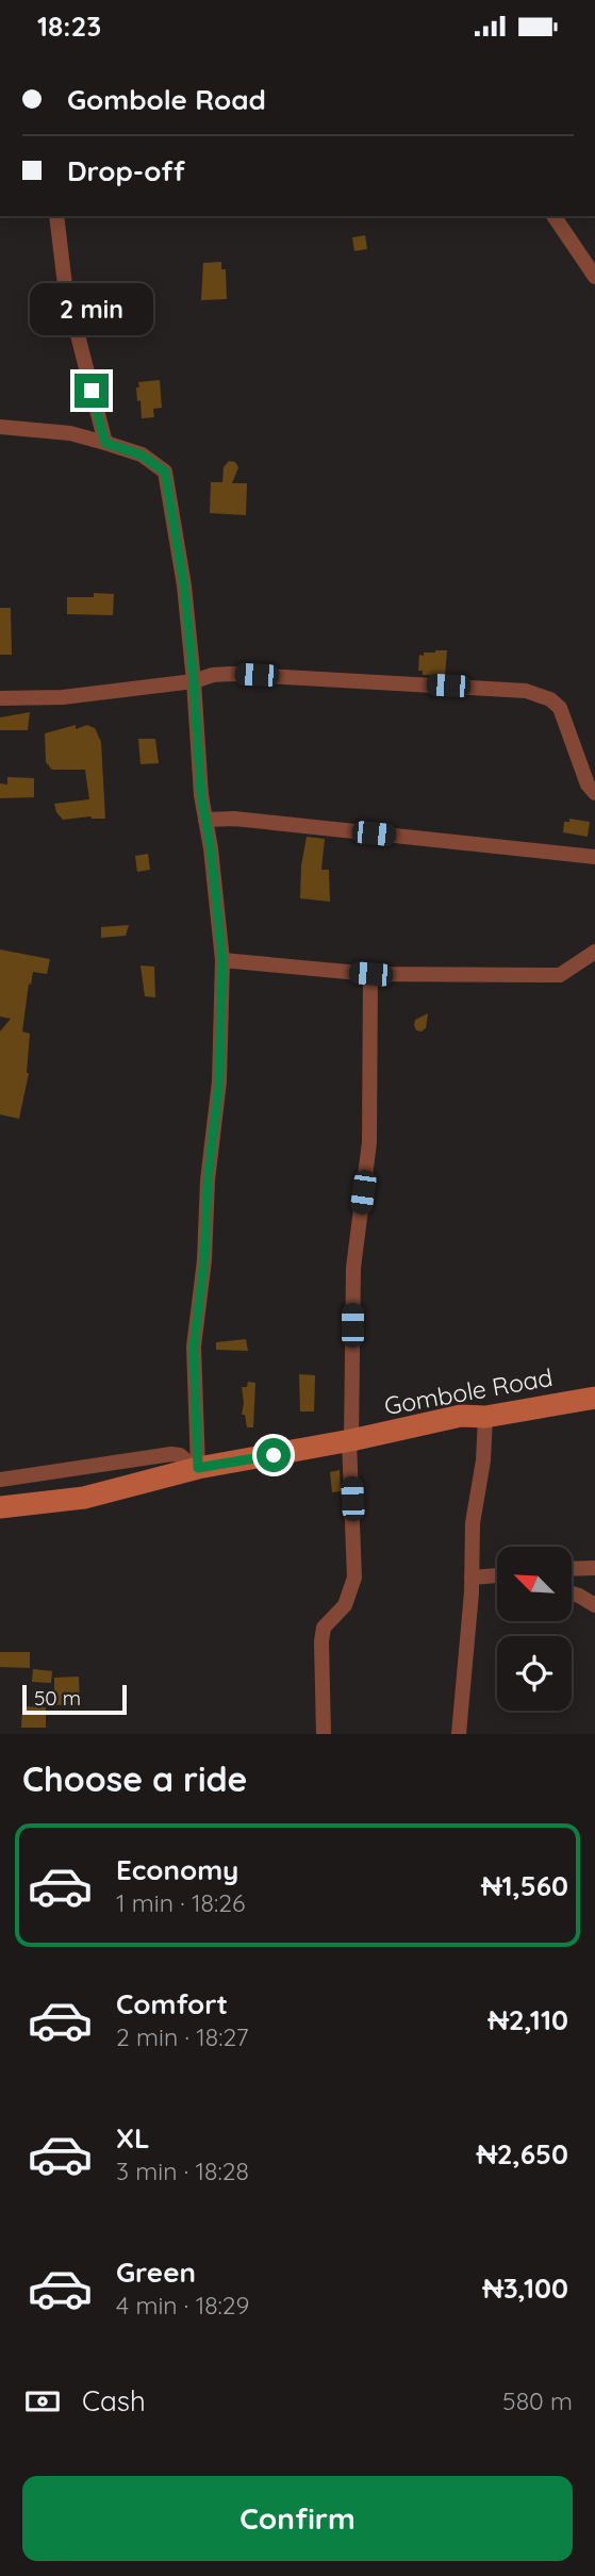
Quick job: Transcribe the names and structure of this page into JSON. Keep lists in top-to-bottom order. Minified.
{"streets":{"street":["Gombole Road"]},"scale_bar":"50 m","north":"top left","page":{"status":"18:23","banner":["Gombole Road","Drop-off"],"bubble":"2 min","scale":"50 m","heading":"Choose a ride","list":[{"name":"Economy","note":"1 min · 18:26","value":"₦1,560"},{"name":"Comfort","note":"2 min · 18:27","value":"₦2,110"},{"name":"XL","note":"3 min · 18:28","value":"₦2,650"},{"name":"Green","note":"4 min · 18:29","value":"₦3,100"}],"pay":["Cash","580 m"],"buttons":"Confirm"}}
